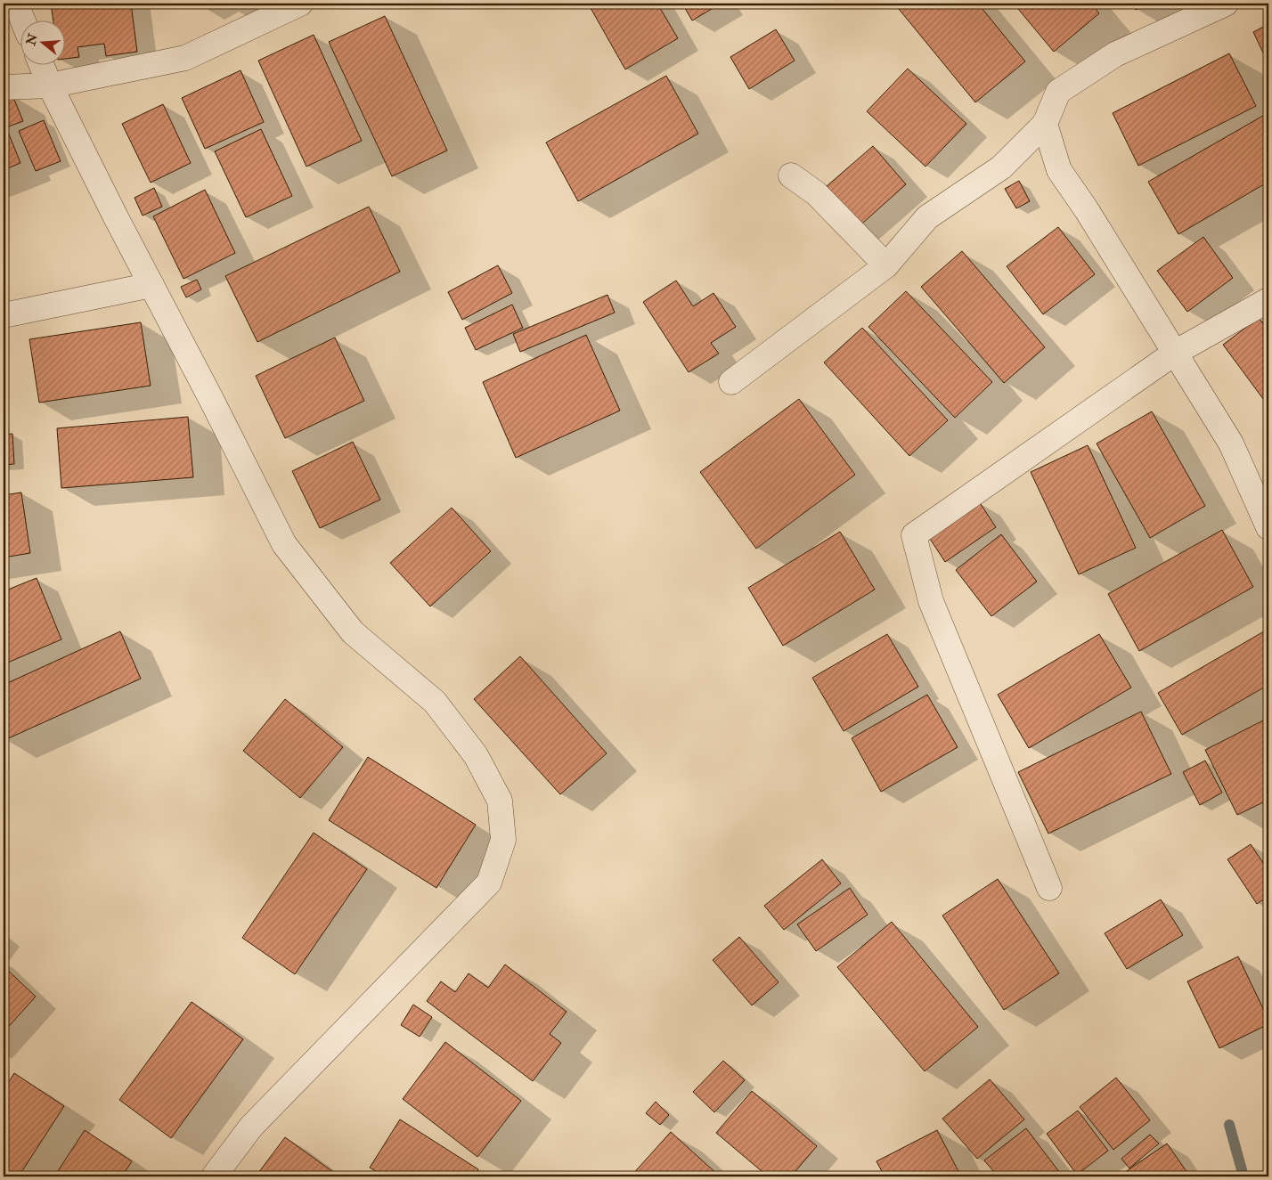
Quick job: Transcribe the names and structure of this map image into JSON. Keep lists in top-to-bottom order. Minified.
{"north":"left"}
